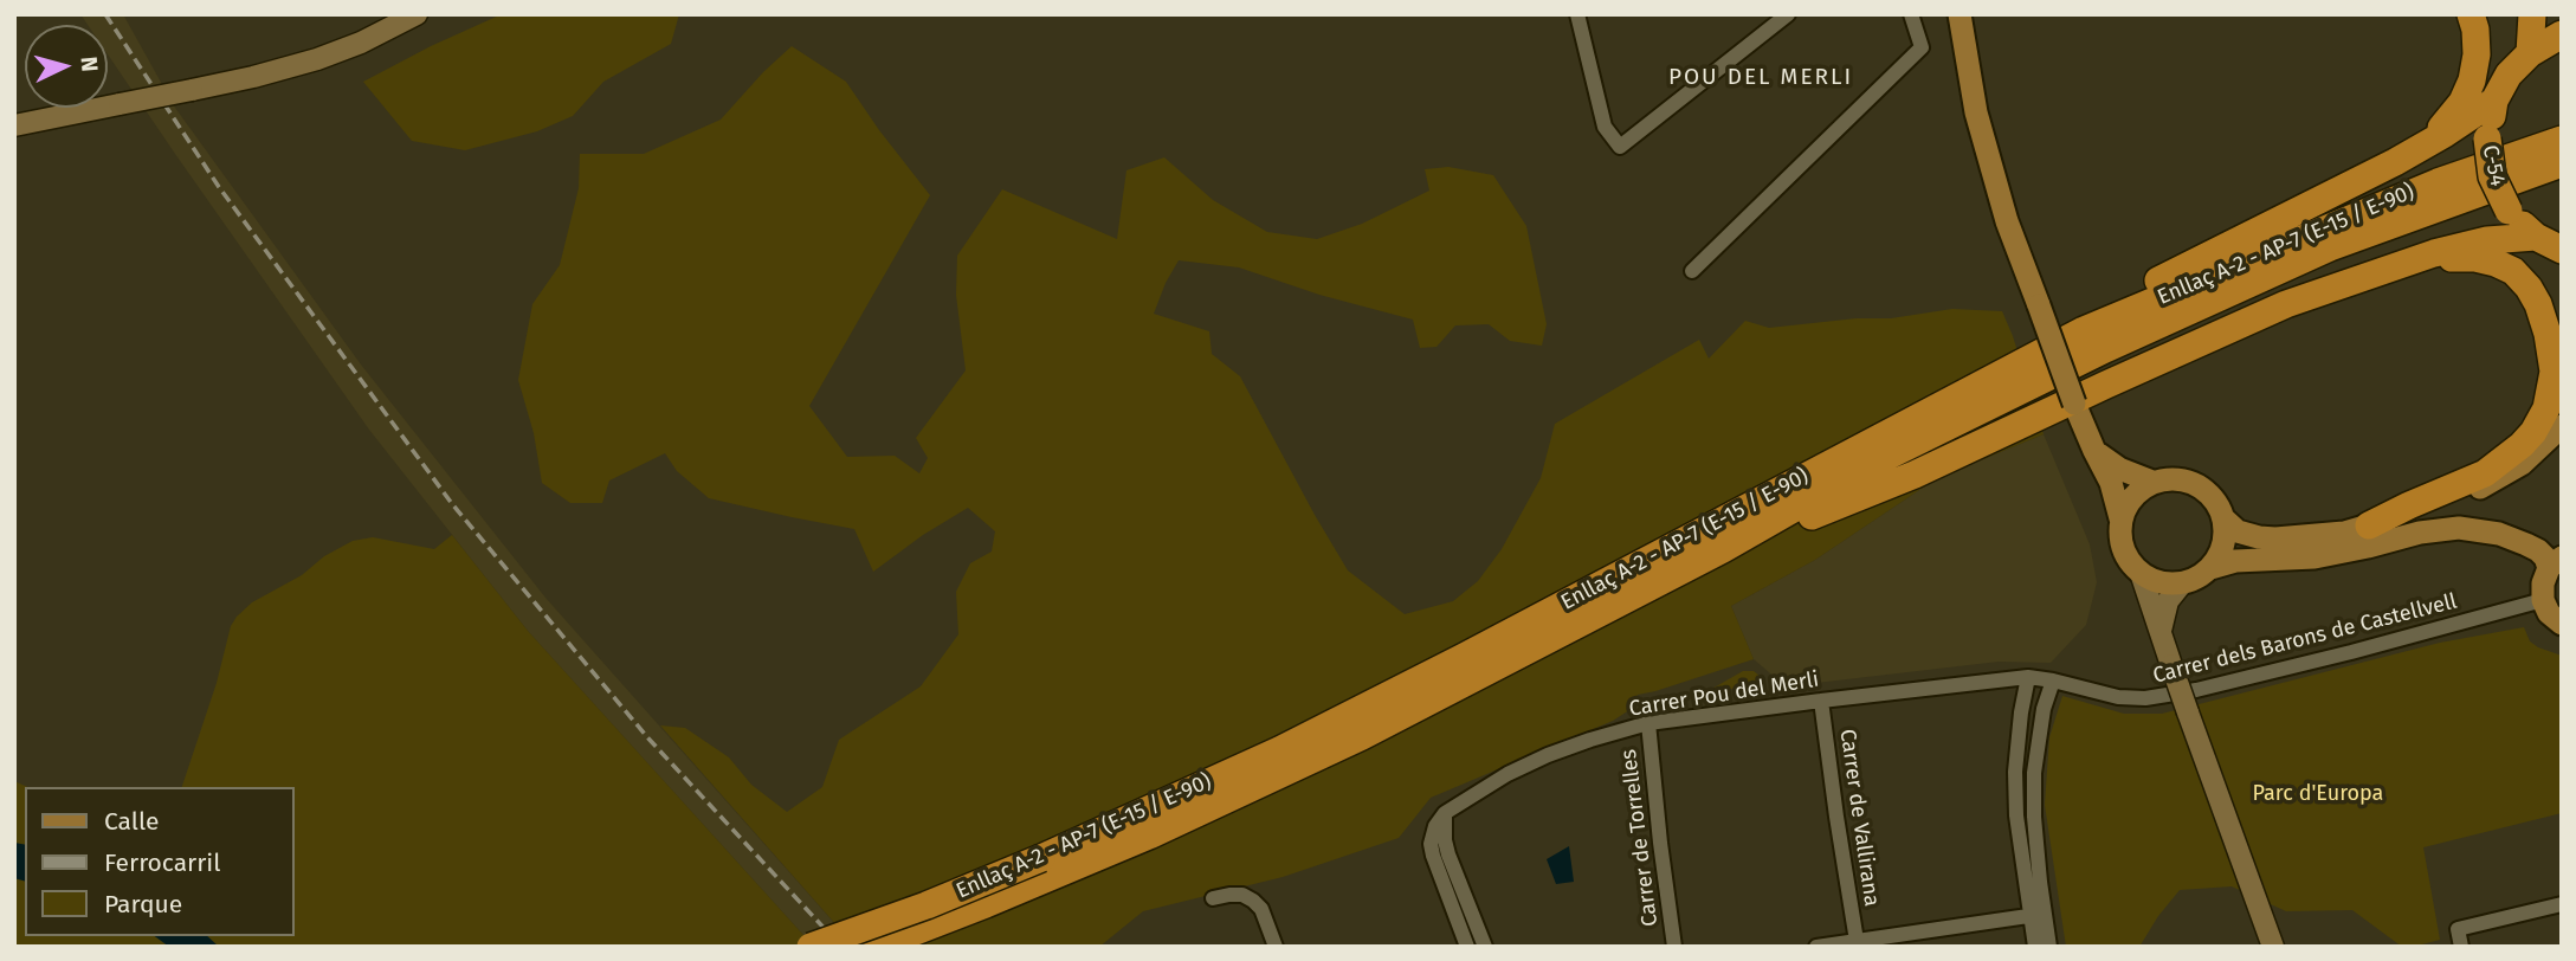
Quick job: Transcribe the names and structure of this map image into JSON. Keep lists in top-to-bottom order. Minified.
{"streets":{"highway":["C-54","Enllaç A-2 - AP-7 (E-15 / E-90)"],"street":["Carrer dels Barons de Castellvell","Carrer Pou del Merli","Carrer de Vallirana","Carrer de Torrelles"]},"crossings":[["Carrer dels Barons de Castellvell","Carrer Pou del Merli"],["Carrer Pou del Merli","Carrer de Vallirana"],["Carrer Pou del Merli","Carrer de Torrelles"]],"districts":["POU DEL MERLI"],"parks":["Parc d'Europa"],"legend":["Calle","Ferrocarril","Parque"],"north":"right"}
